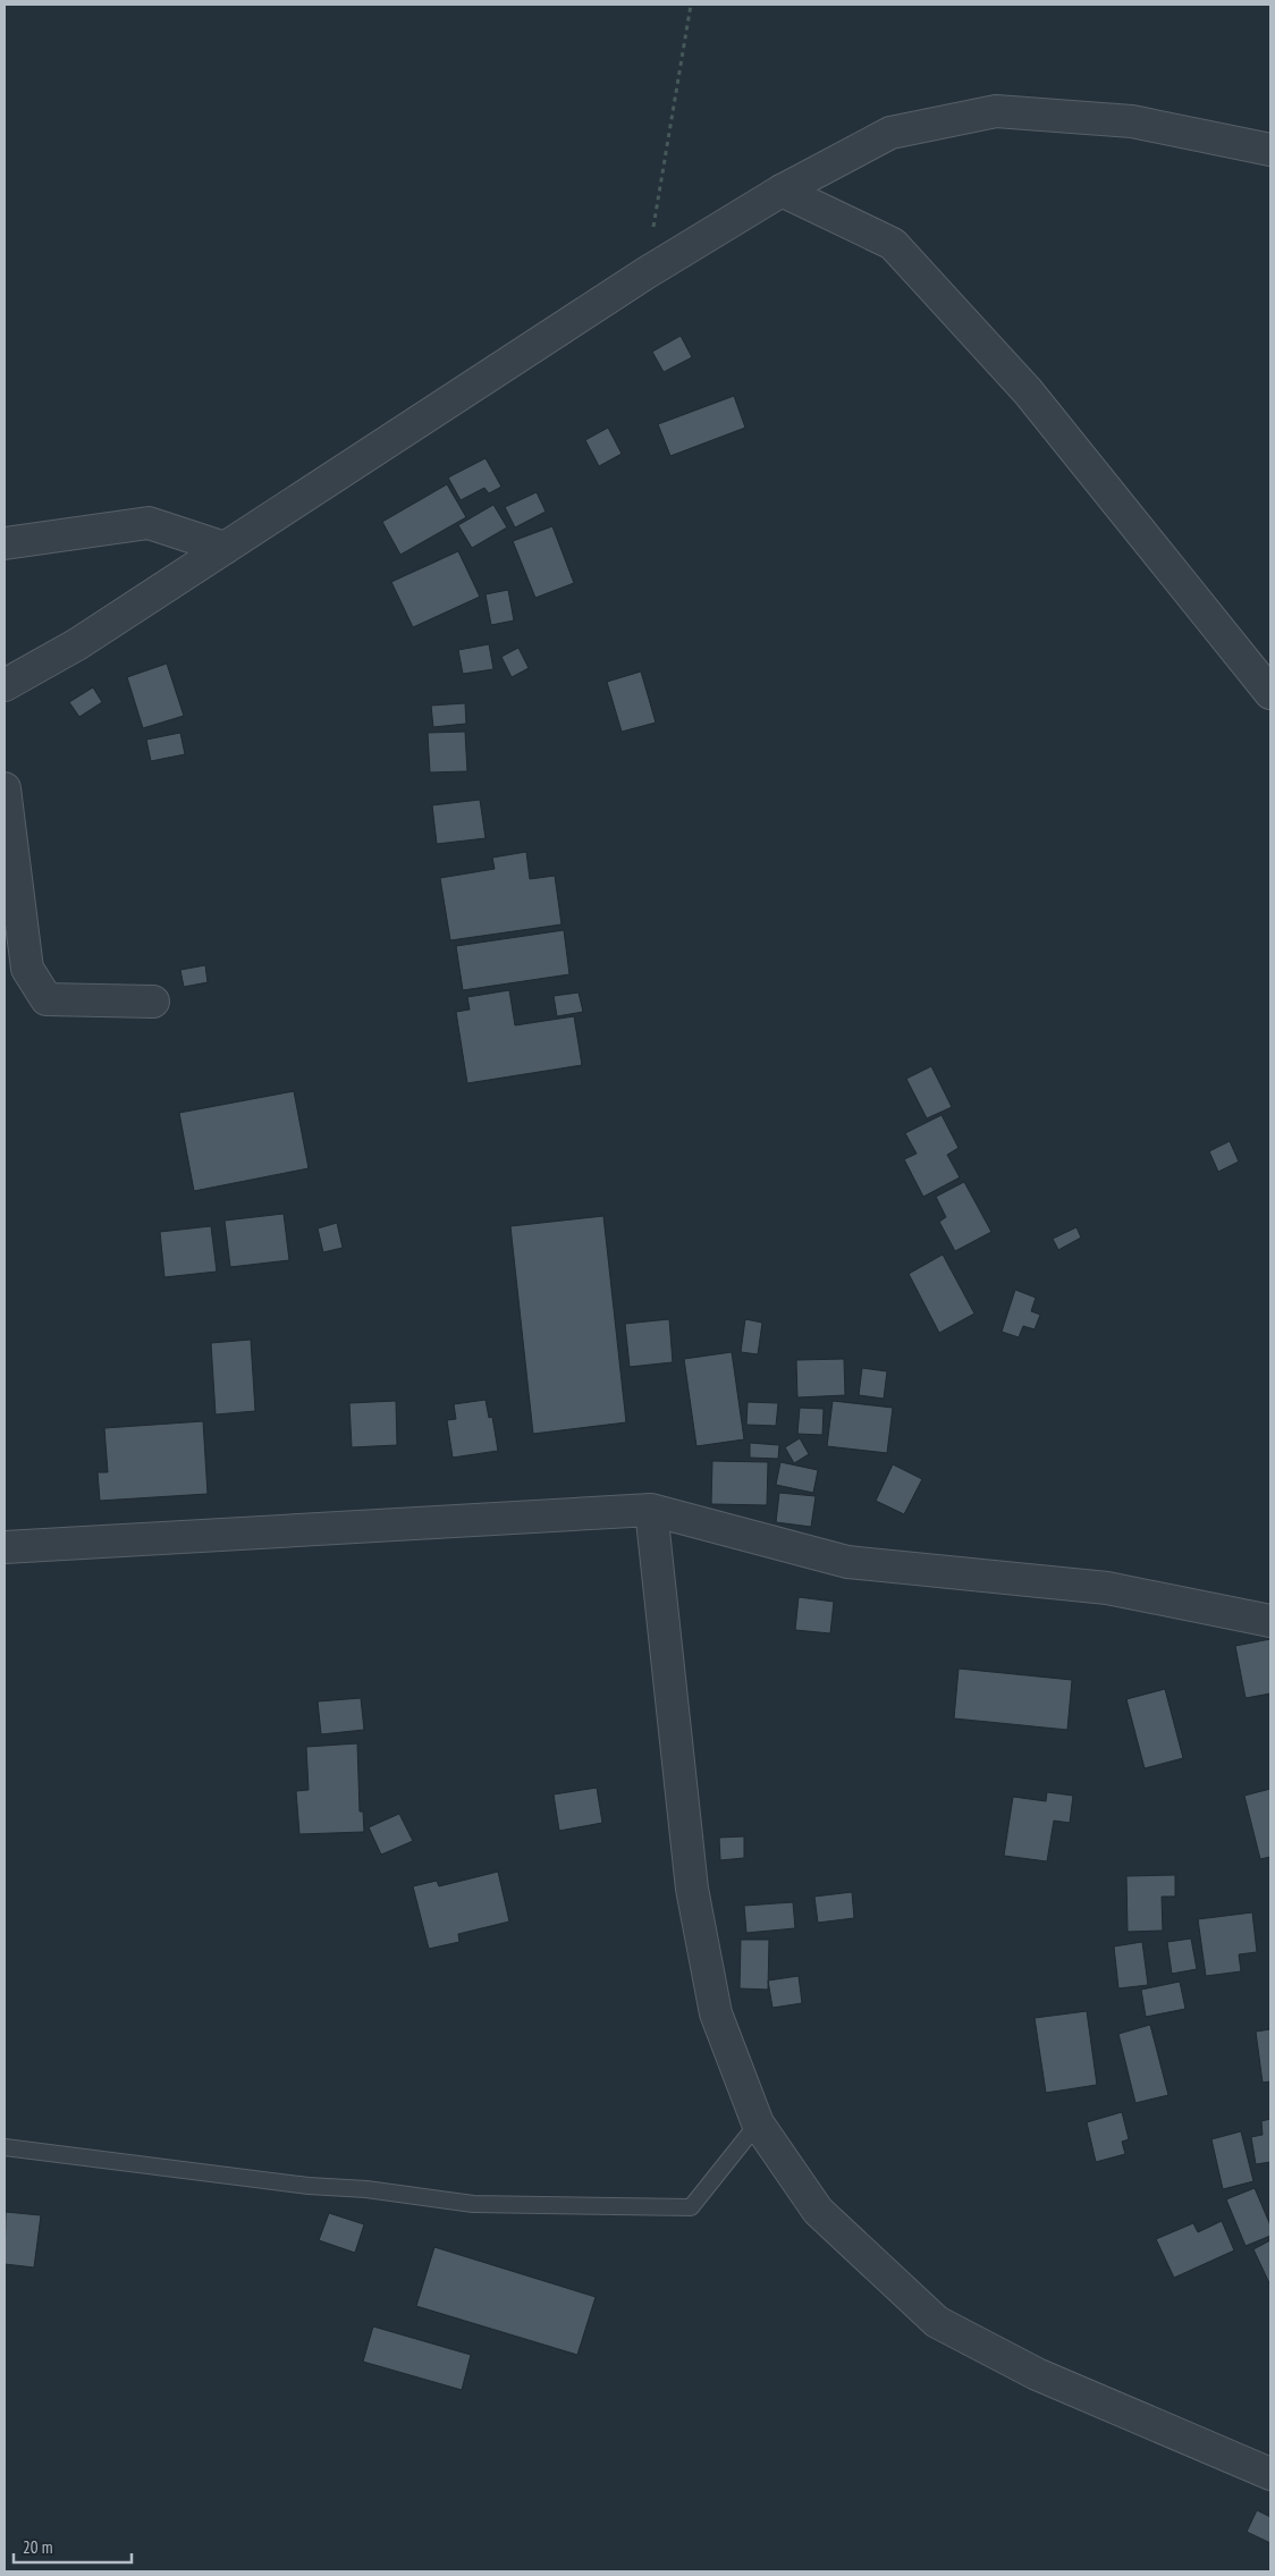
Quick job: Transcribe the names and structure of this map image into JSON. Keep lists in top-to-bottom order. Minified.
{"scale_bar":"20 m"}
